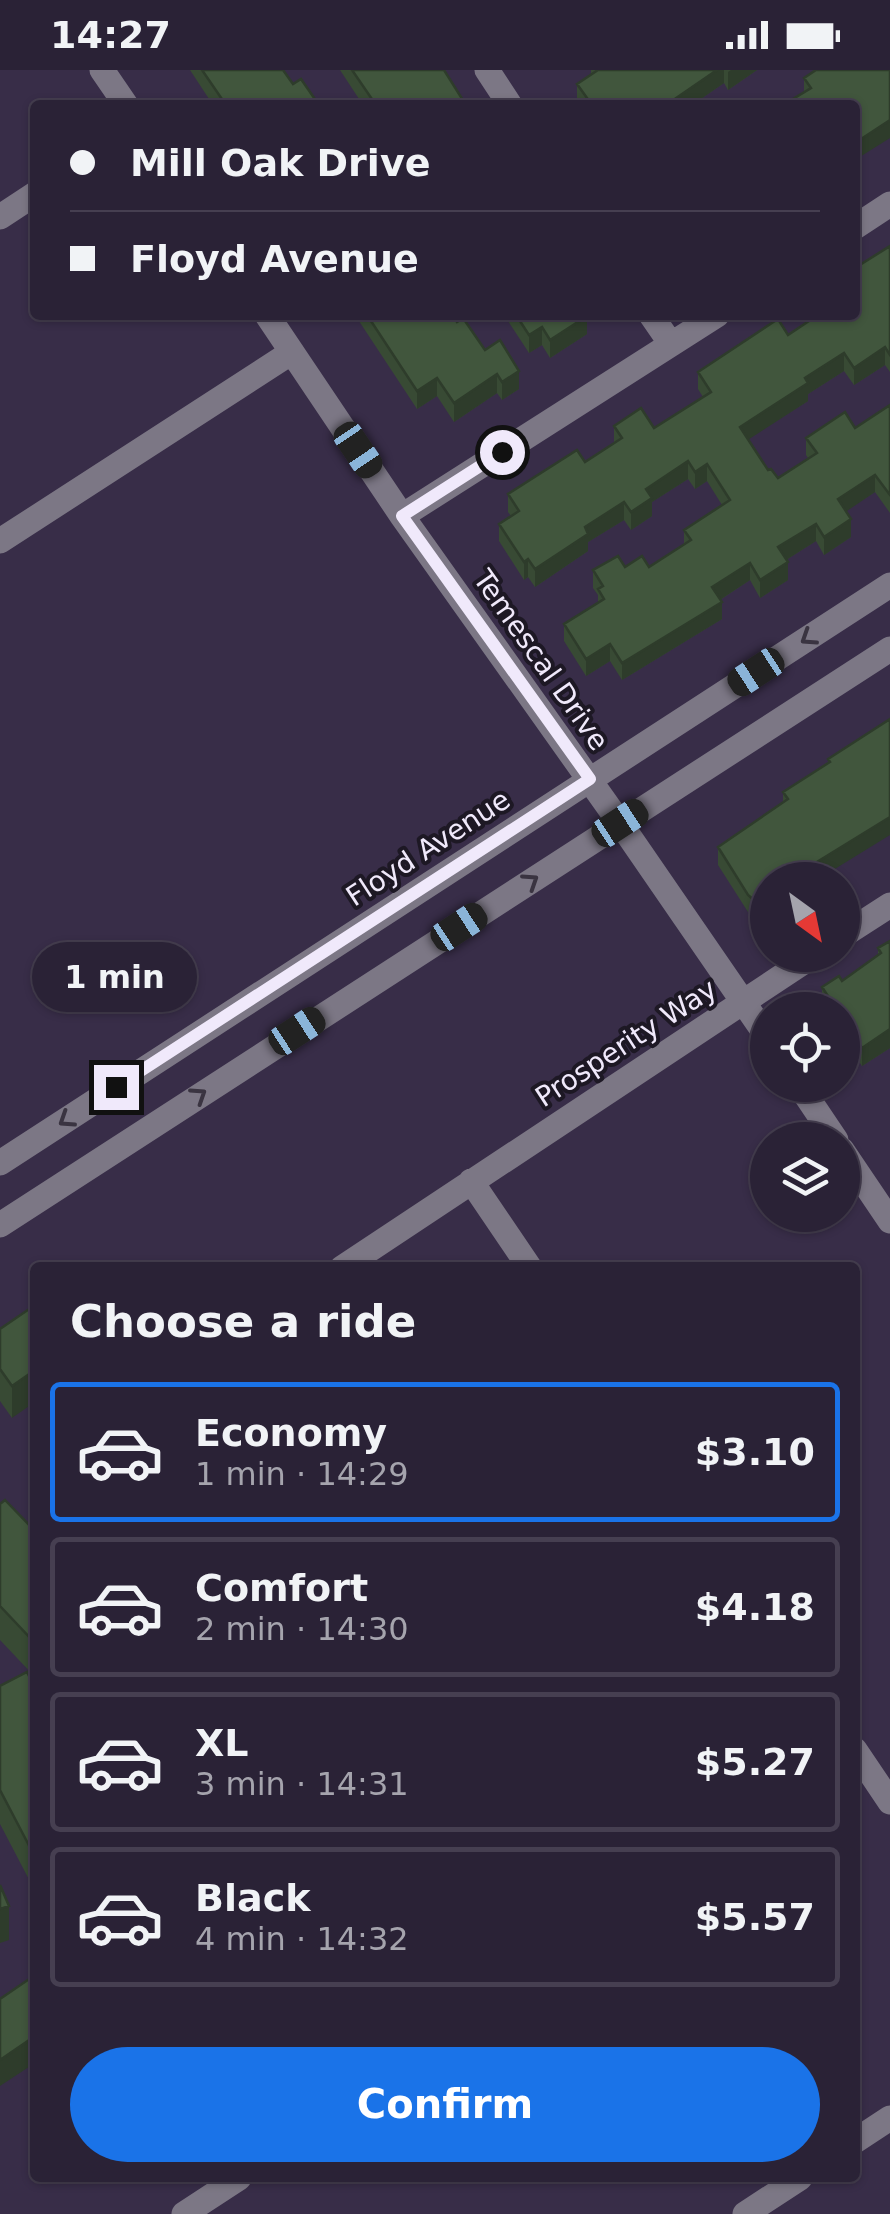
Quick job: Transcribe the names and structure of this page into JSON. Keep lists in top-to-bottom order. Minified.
{"streets":{"street":["Temescal Drive","Floyd Avenue","Prosperity Way"]},"crossings":[["Temescal Drive","Floyd Avenue"],["Temescal Drive","Prosperity Way"]],"north":"bottom right","page":{"status":"14:27","banner":["Mill Oak Drive","Floyd Avenue"],"bubble":"1 min","heading":"Choose a ride","list":[{"name":"Economy","note":"1 min · 14:29","value":"$3.10"},{"name":"Comfort","note":"2 min · 14:30","value":"$4.18"},{"name":"XL","note":"3 min · 14:31","value":"$5.27"},{"name":"Black","note":"4 min · 14:32","value":"$5.57"}],"buttons":"Confirm"}}
